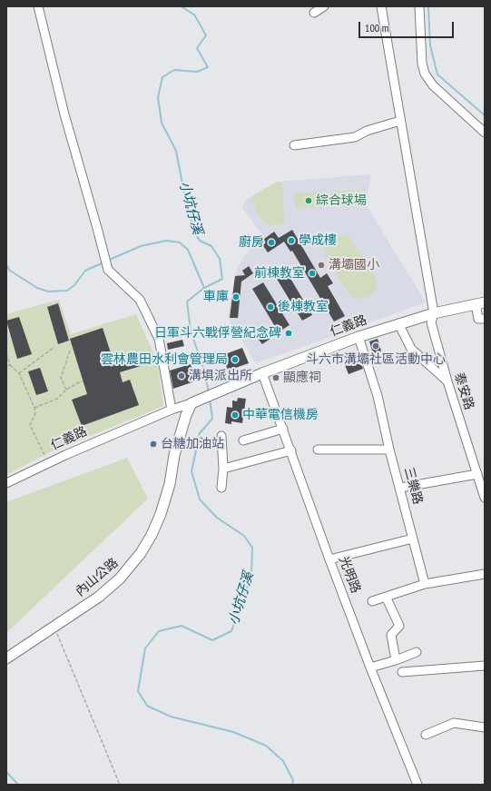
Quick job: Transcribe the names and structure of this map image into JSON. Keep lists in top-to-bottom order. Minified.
{"streets":{"main road":["仁義路","內山公路"],"street":["泰安路","三樂路","光明路"]},"crossings":[["仁義路","泰安路"],["仁義路","三樂路"],["仁義路","光明路"],["仁義路","內山公路"]],"water":["小坑仔溪"],"places":["綜合球場","學成樓","廚房","溝壩國小","前棟教室","車庫","後棟教室","日軍斗六戰俘營紀念碑","斗六市溝壩社區活動中心","雲林農田水利會管理局","溝埧派出所","顯應祠","中華電信機房","台糖加油站"],"scale_bar":"100 m"}
